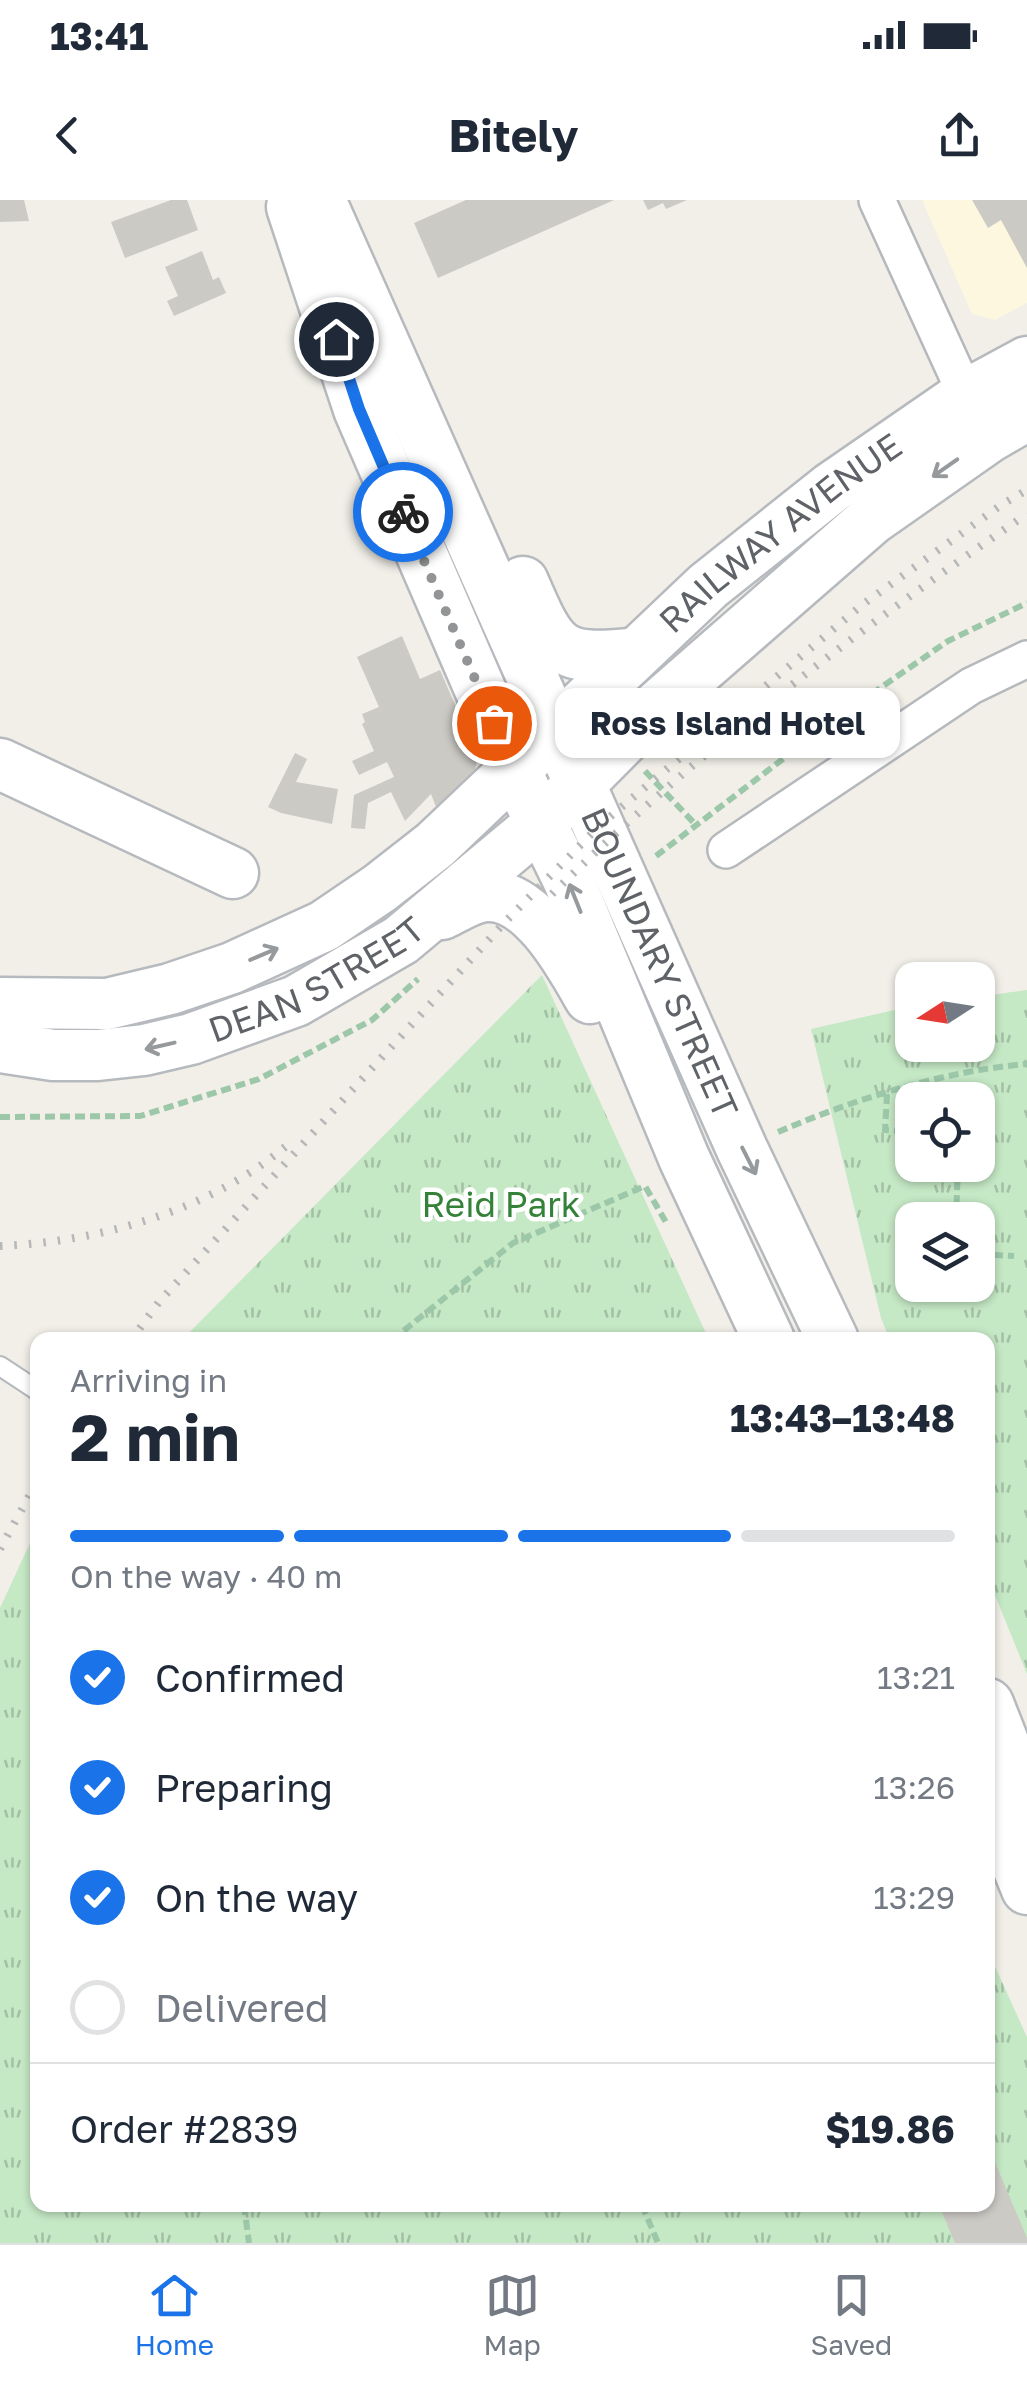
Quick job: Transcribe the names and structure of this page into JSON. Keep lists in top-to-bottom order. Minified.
{"streets":{"main road":["RAILWAY AVENUE","BOUNDARY STREET","DEAN STREET"]},"crossings":[["RAILWAY AVENUE","BOUNDARY STREET"],["RAILWAY AVENUE","DEAN STREET"],["BOUNDARY STREET","DEAN STREET"]],"parks":["Reid Park"],"places":["Ross Island Hotel"],"north":"left","page":{"status":"13:41","header":"Bitely","bubble":"Ross Island Hotel","heading":["2 min","Arriving in","13:43–13:48"],"panel":["Order #2839","$19.86"],"bar":"On the way · 40 m","list":[["Confirmed","13:21"],["Preparing","13:26"],["On the way","13:29"],"Delivered"],"tabs":["Home","Map","Saved"]}}
